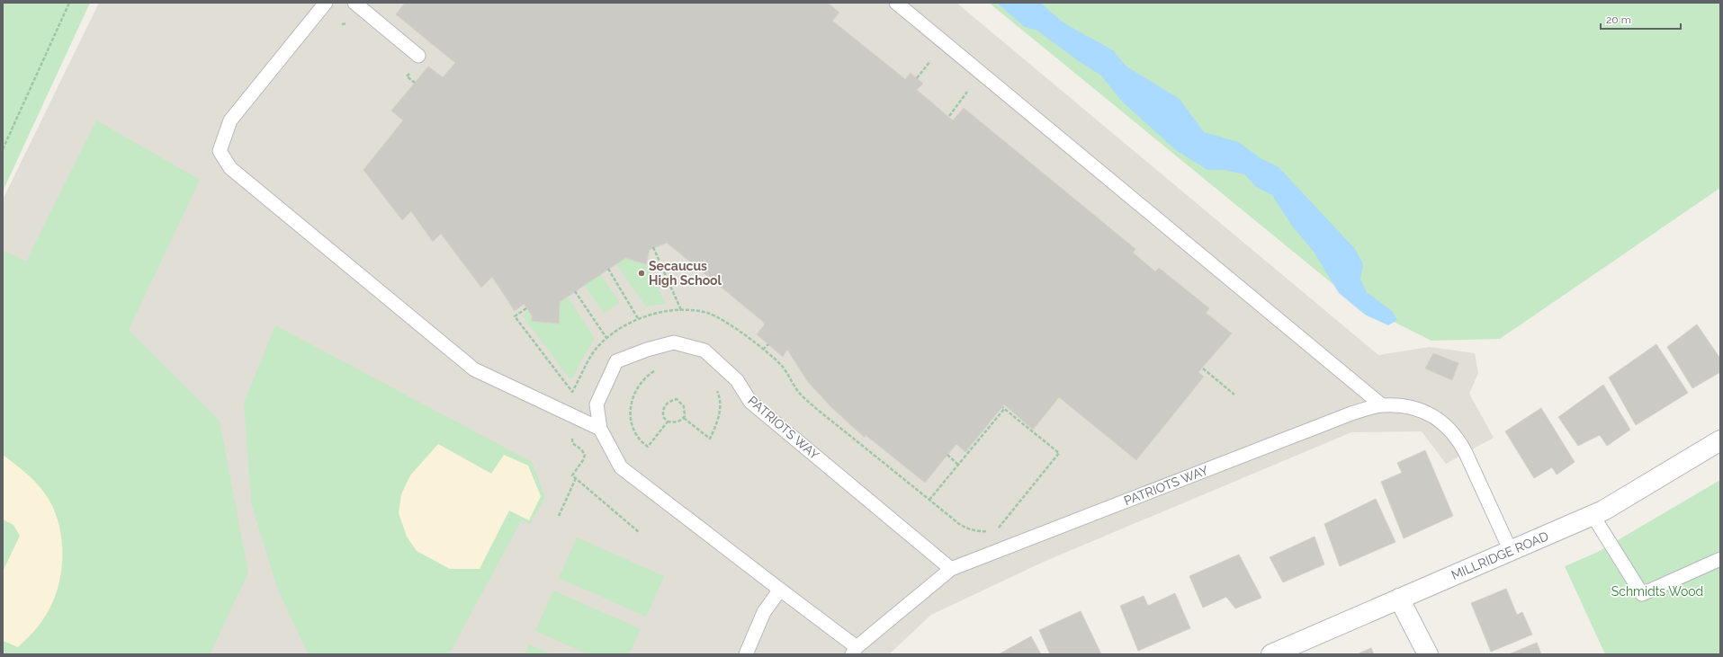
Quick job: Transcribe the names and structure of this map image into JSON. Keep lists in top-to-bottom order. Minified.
{"streets":{"street":["MILLRIDGE ROAD"],"lane":["PATRIOTS WAY"]},"crossings":[["PATRIOTS WAY","MILLRIDGE ROAD"]],"parks":["Schmidts Wood"],"places":["Secaucus High School"],"scale_bar":"20 m"}
